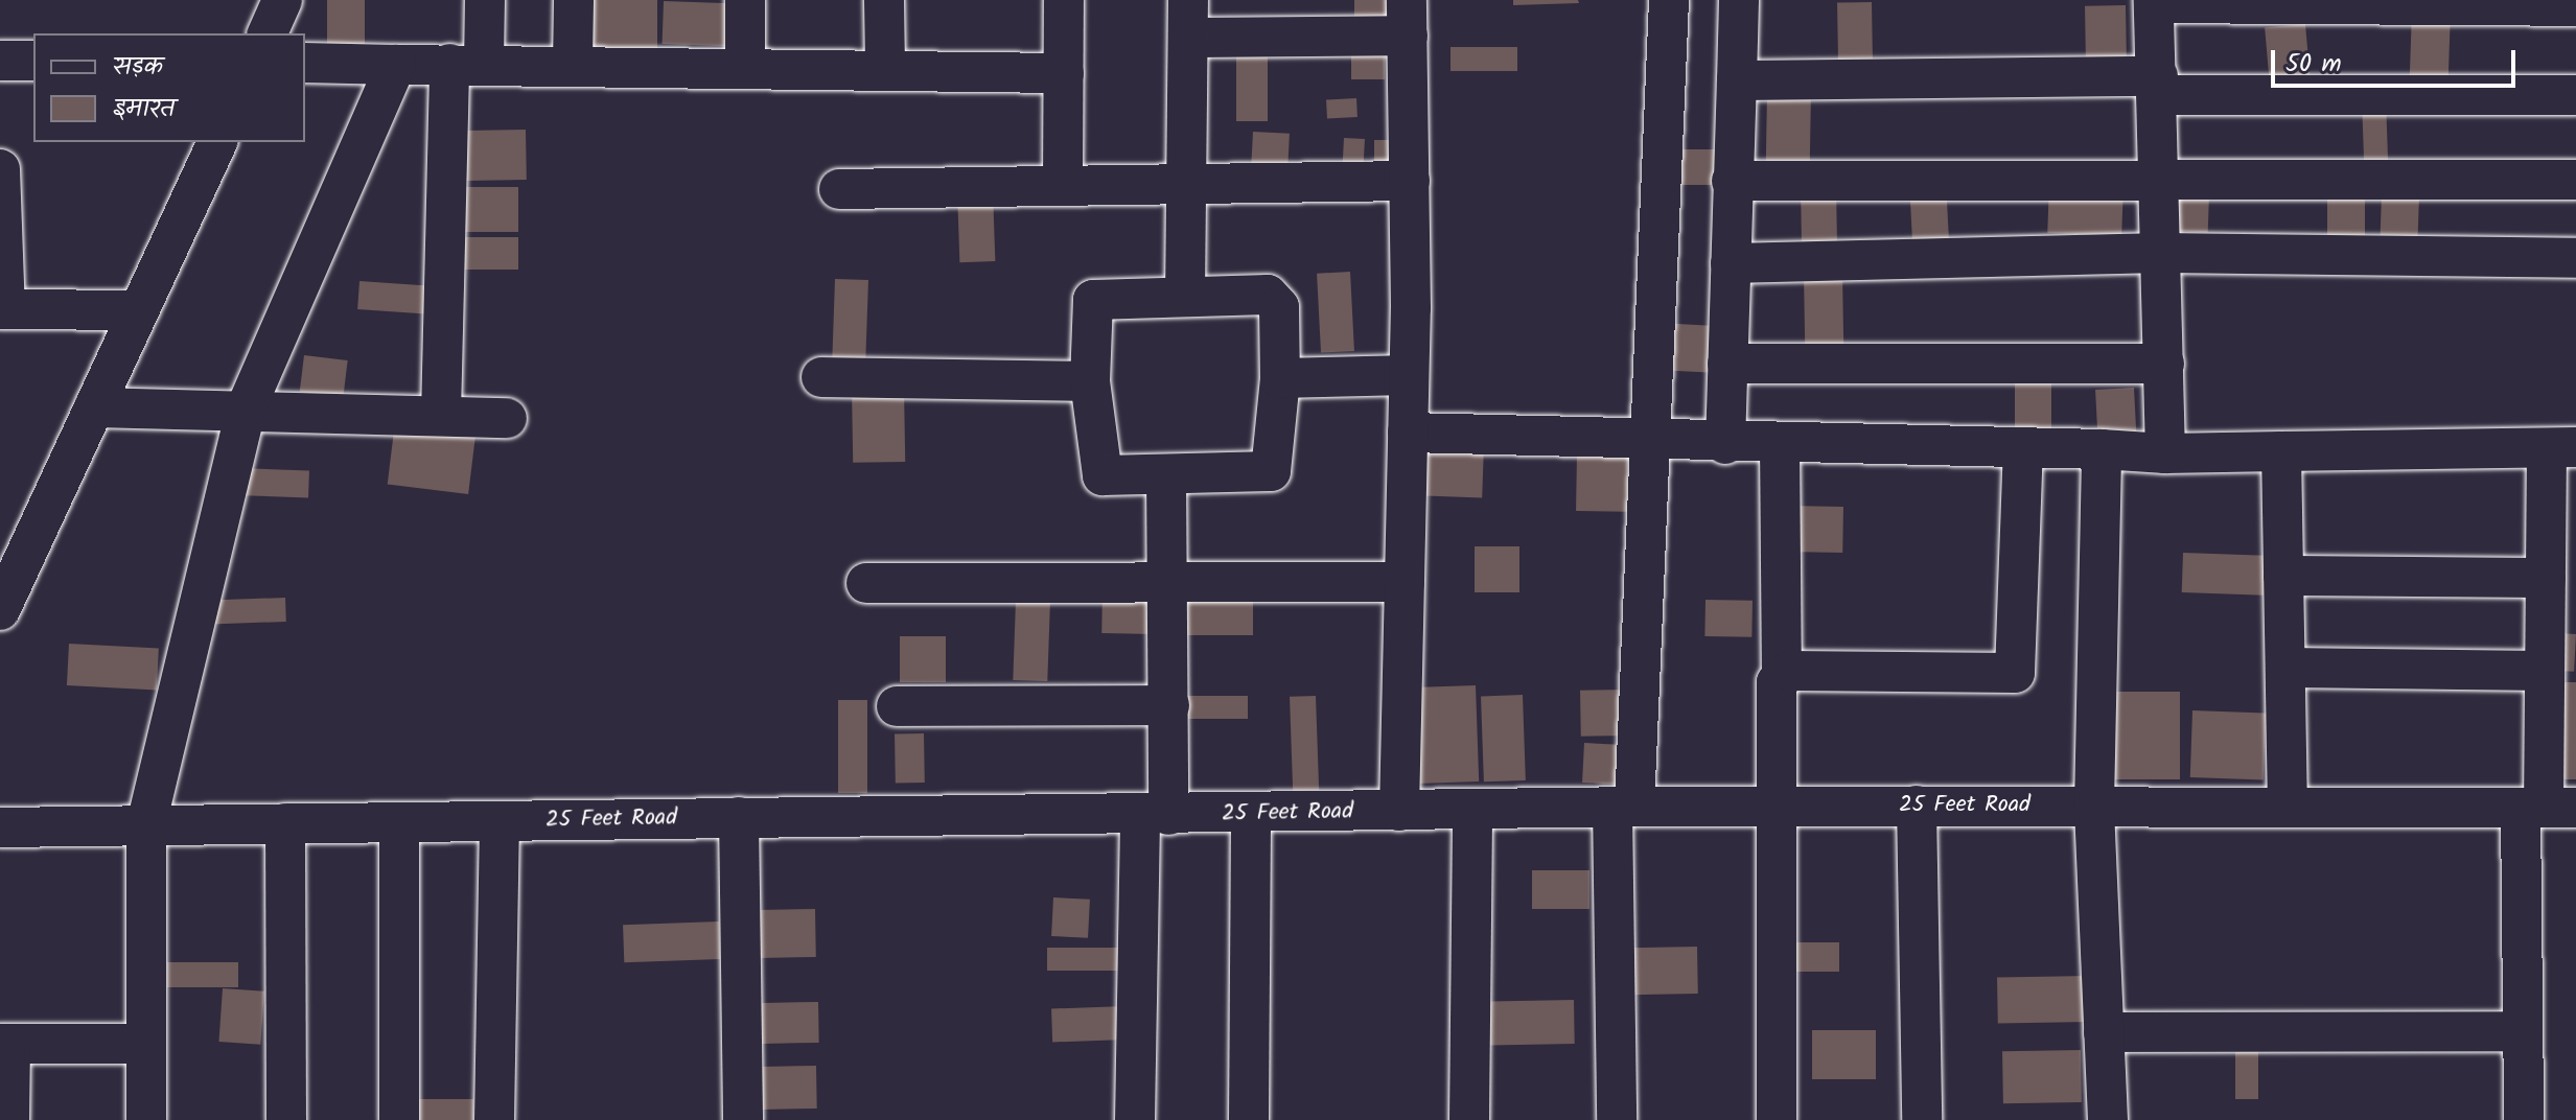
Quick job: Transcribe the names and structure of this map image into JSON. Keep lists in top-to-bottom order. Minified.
{"streets":{"street":["25 Feet Road"]},"legend":["सड़क","इमारत"],"scale_bar":"50 m"}
